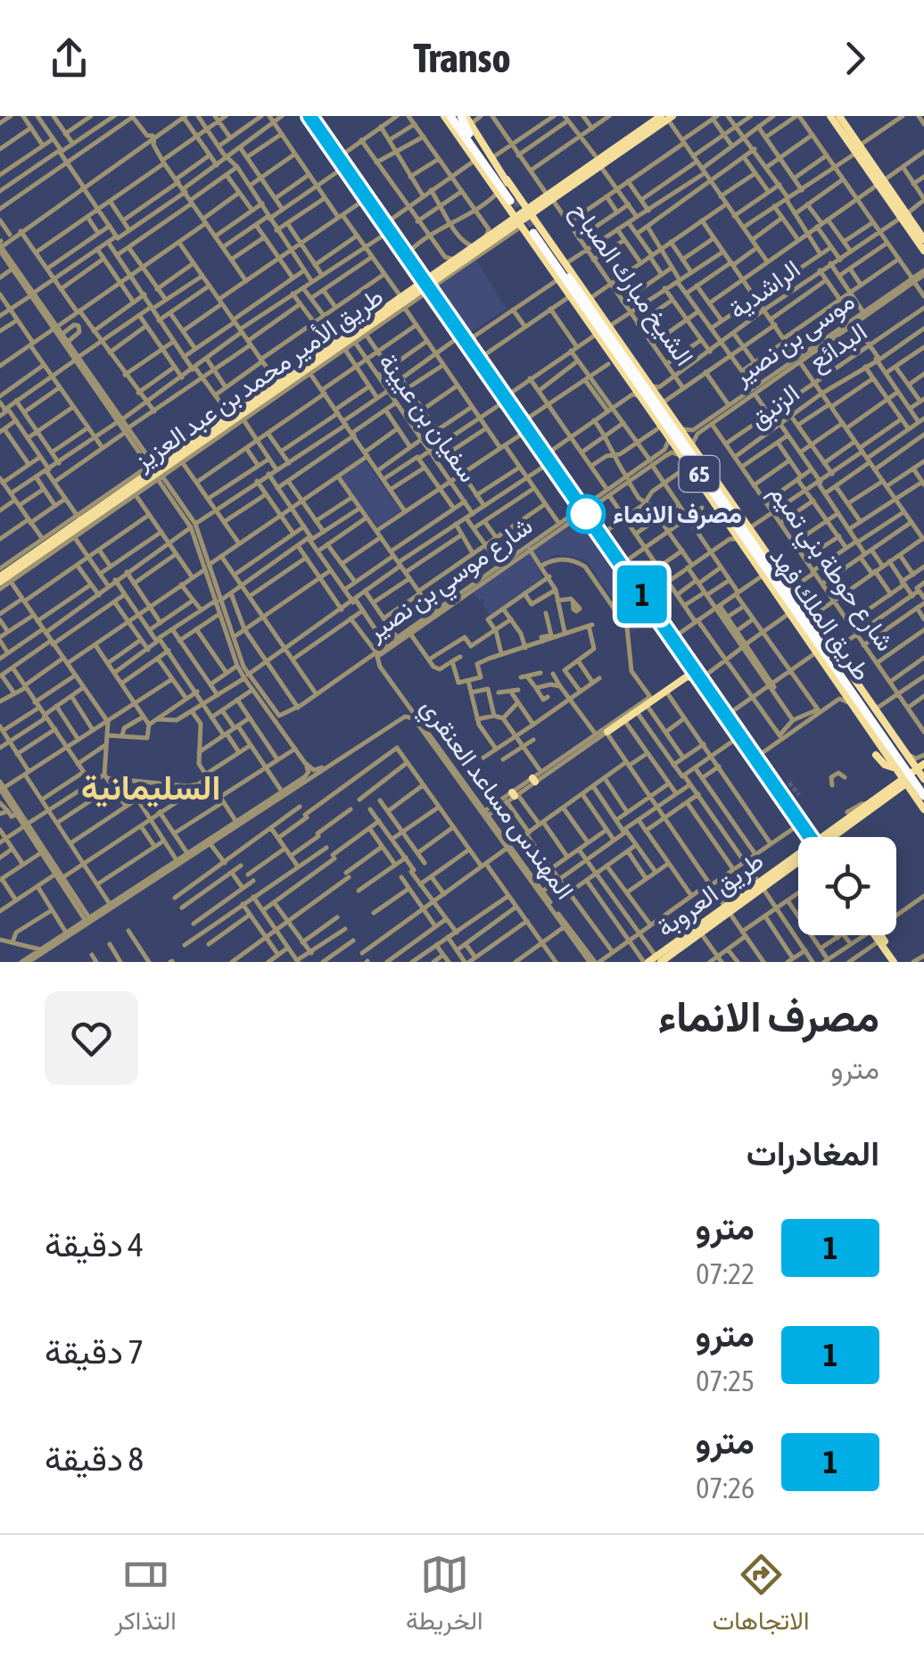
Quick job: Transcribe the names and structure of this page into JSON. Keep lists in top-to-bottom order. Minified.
{"streets":{"highway":["65","طريق الملك فهد"],"main road":["طريق الأمير محمد بن عبد العزيز","طريق العروبة"],"street":["الشيخ مبارك الصباح","الراشدية","موسى بن نصير","البدائع","الزنبق","سفيان بن عيينة","شارع حوطة بني تميم","شارع موسي بن نصير","المهندس مساعد العنقري"]},"crossings":[["الشيخ مبارك الصباح","الراشدية"],["الشيخ مبارك الصباح","طريق الأمير محمد بن عبد العزيز"],["البدائع","شارع حوطة بني تميم"],["الزنبق","شارع حوطة بني تميم"],["سفيان بن عيينة","شارع موسي بن نصير"]],"districts":["السليمانية"],"places":["مصرف الانماء"],"lines":["metro line 1"],"page":{"header":"Transo","on_map":"1","heading":[["مصرف الانماء","مترو"],"المغادرات"],"list":[{"mark":"1","name":"مترو","note":"07:22","value":"4 دقيقة"},{"mark":"1","name":"مترو","note":"07:25","value":"7 دقيقة"},{"mark":"1","name":"مترو","note":"07:26","value":"8 دقيقة"}],"tabs":["الاتجاهات","الخريطة","التذاكر"]}}
